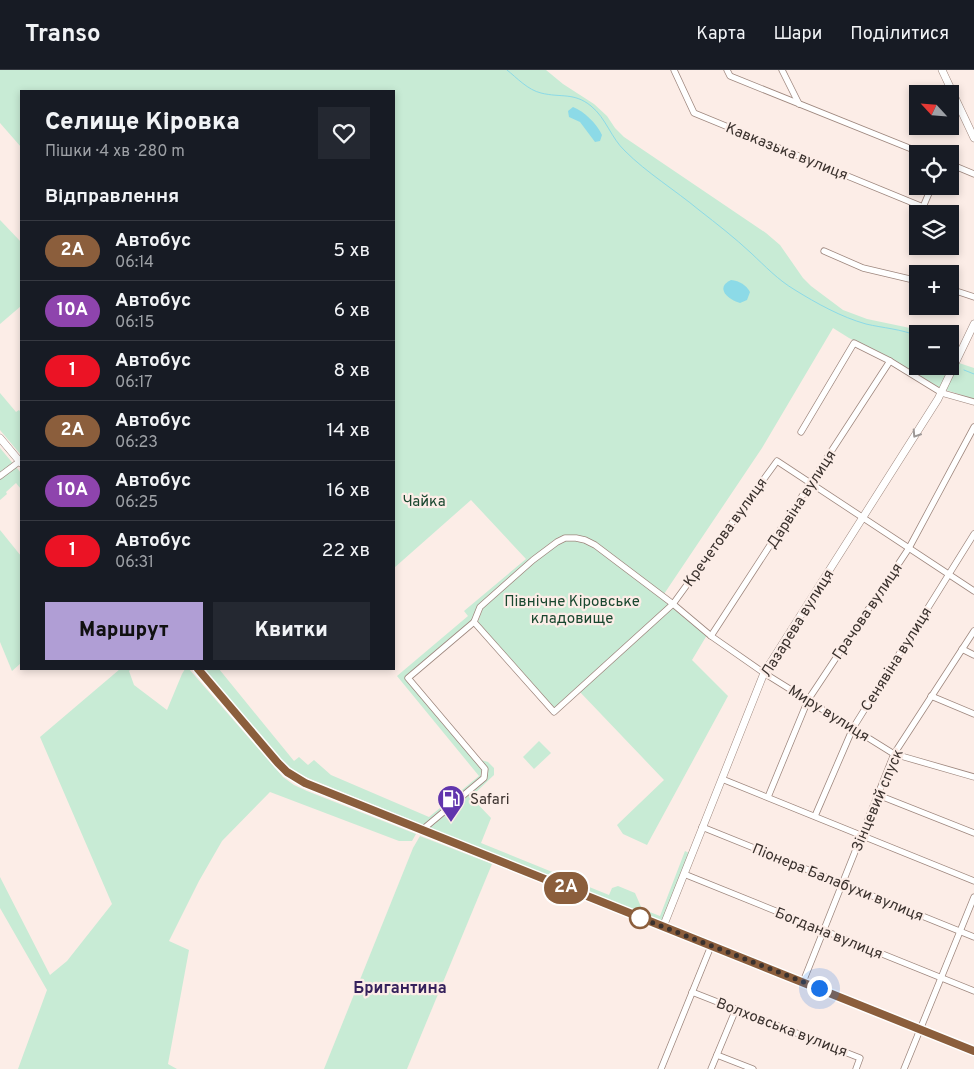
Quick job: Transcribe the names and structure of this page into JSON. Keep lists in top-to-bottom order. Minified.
{"streets":{"street":["Кавказька вулиця","Дарвіна вулиця","Кречетова вулиця","Грачова вулиця","Лазарева вулиця","Сенявіна вулиця","Миру вулиця","Зінцевий спуск","Піонера Балабухи вулиця","Богдана вулиця","Волховська вулиця"]},"crossings":[["Дарвіна вулиця","Кречетова вулиця"],["Дарвіна вулиця","Миру вулиця"],["Кречетова вулиця","Миру вулиця"],["Грачова вулиця","Миру вулиця"],["Лазарева вулиця","Миру вулиця"],["Лазарева вулиця","Піонера Балабухи вулиця"],["Лазарева вулиця","Богдана вулиця"],["Сенявіна вулиця","Миру вулиця"],["Миру вулиця","Зінцевий спуск"],["Зінцевий спуск","Піонера Балабухи вулиця"],["Зінцевий спуск","Богдана вулиця"]],"districts":["Бригантина"],"parks":["Чайка","Північне Кіровське кладовище"],"places":{"fuel station":["Safari"]},"lines":["bus line 2А"],"north":"top left","page":{"header":"Transo","nav":["Карта","Шари","Поділитися"],"on_map":"2А","map_buttons":["+","−"],"heading":[["Селище Кіровка","Пішки · 4 хв · 280 m"],"Відправлення"],"list":[{"mark":"2А","name":"Автобус","note":"06:14","value":"5 хв"},{"mark":"10А","name":"Автобус","note":"06:15","value":"6 хв"},{"mark":"1","name":"Автобус","note":"06:17","value":"8 хв"},{"mark":"2А","name":"Автобус","note":"06:23","value":"14 хв"},{"mark":"10А","name":"Автобус","note":"06:25","value":"16 хв"},{"mark":"1","name":"Автобус","note":"06:31","value":"22 хв"}],"buttons":["Маршрут","Квитки"]}}
